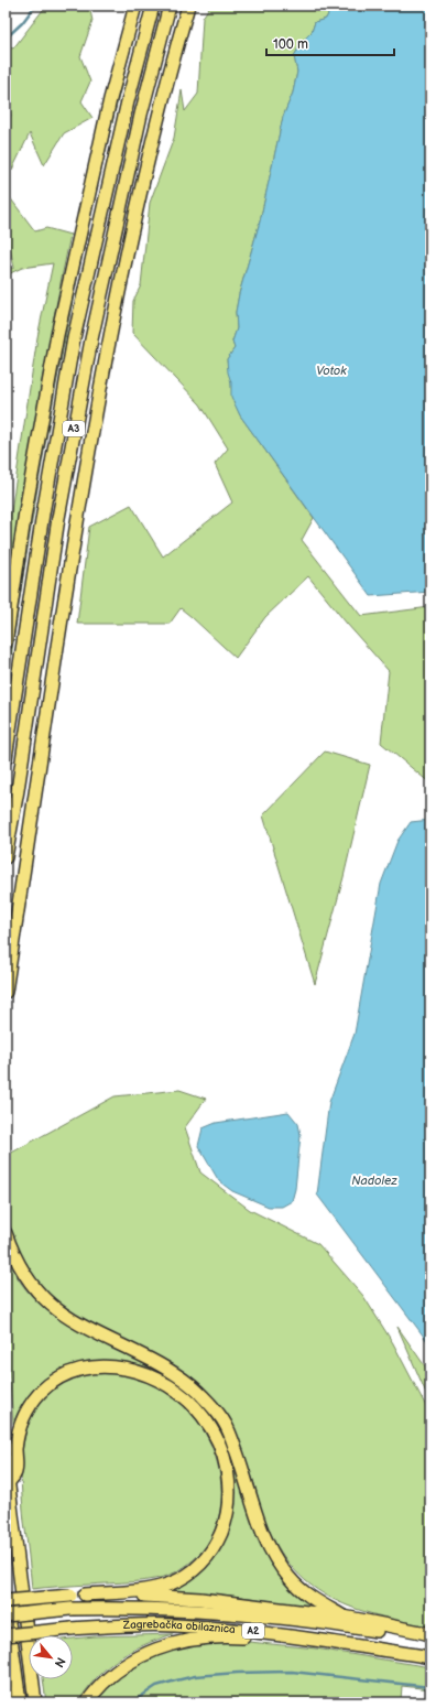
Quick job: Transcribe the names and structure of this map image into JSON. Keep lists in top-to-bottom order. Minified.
{"streets":{"highway":["A3","Zagrebačka obilaznica","A2"]},"water":["Votok","Nadolez"],"scale_bar":"100 m","north":"bottom right"}
